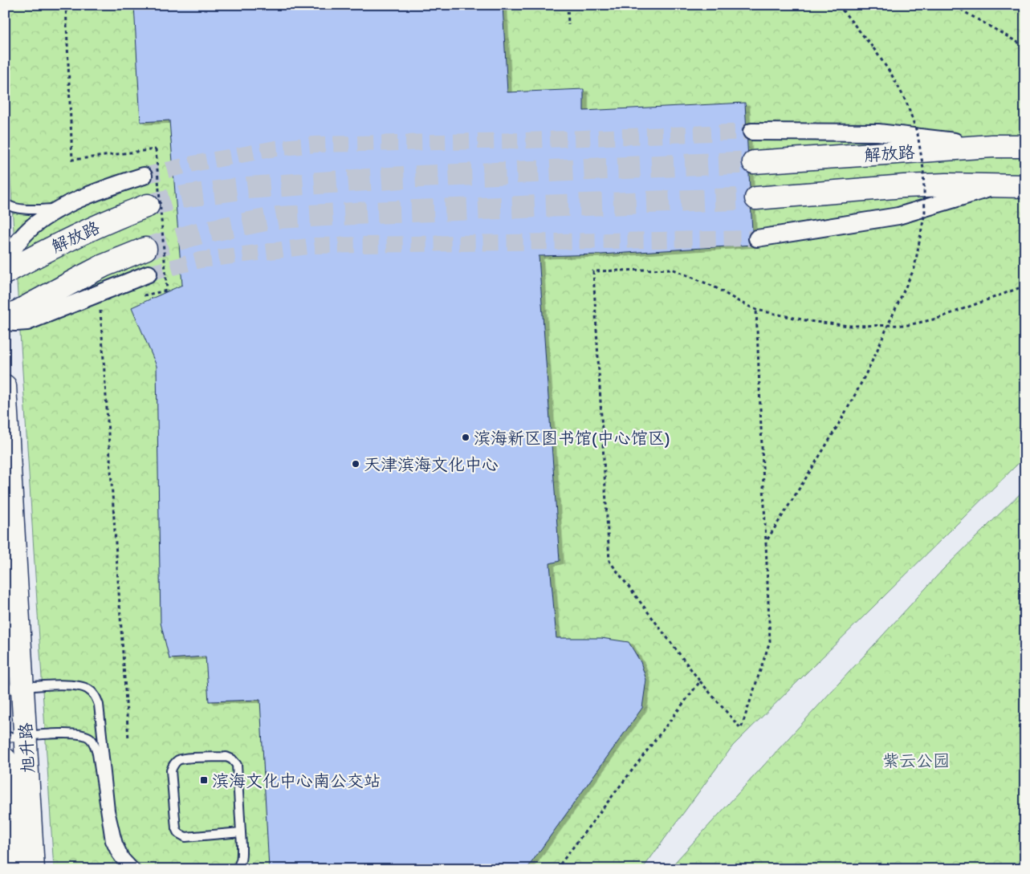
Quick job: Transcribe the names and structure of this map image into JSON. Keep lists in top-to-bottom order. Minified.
{"streets":{"street":["解放路","旭升路"]},"parks":["紫云公园"],"places":{"other":["滨海新区图书馆(中心馆区)","天津滨海文化中心"],"transit":["滨海文化中心南公交站"]}}
